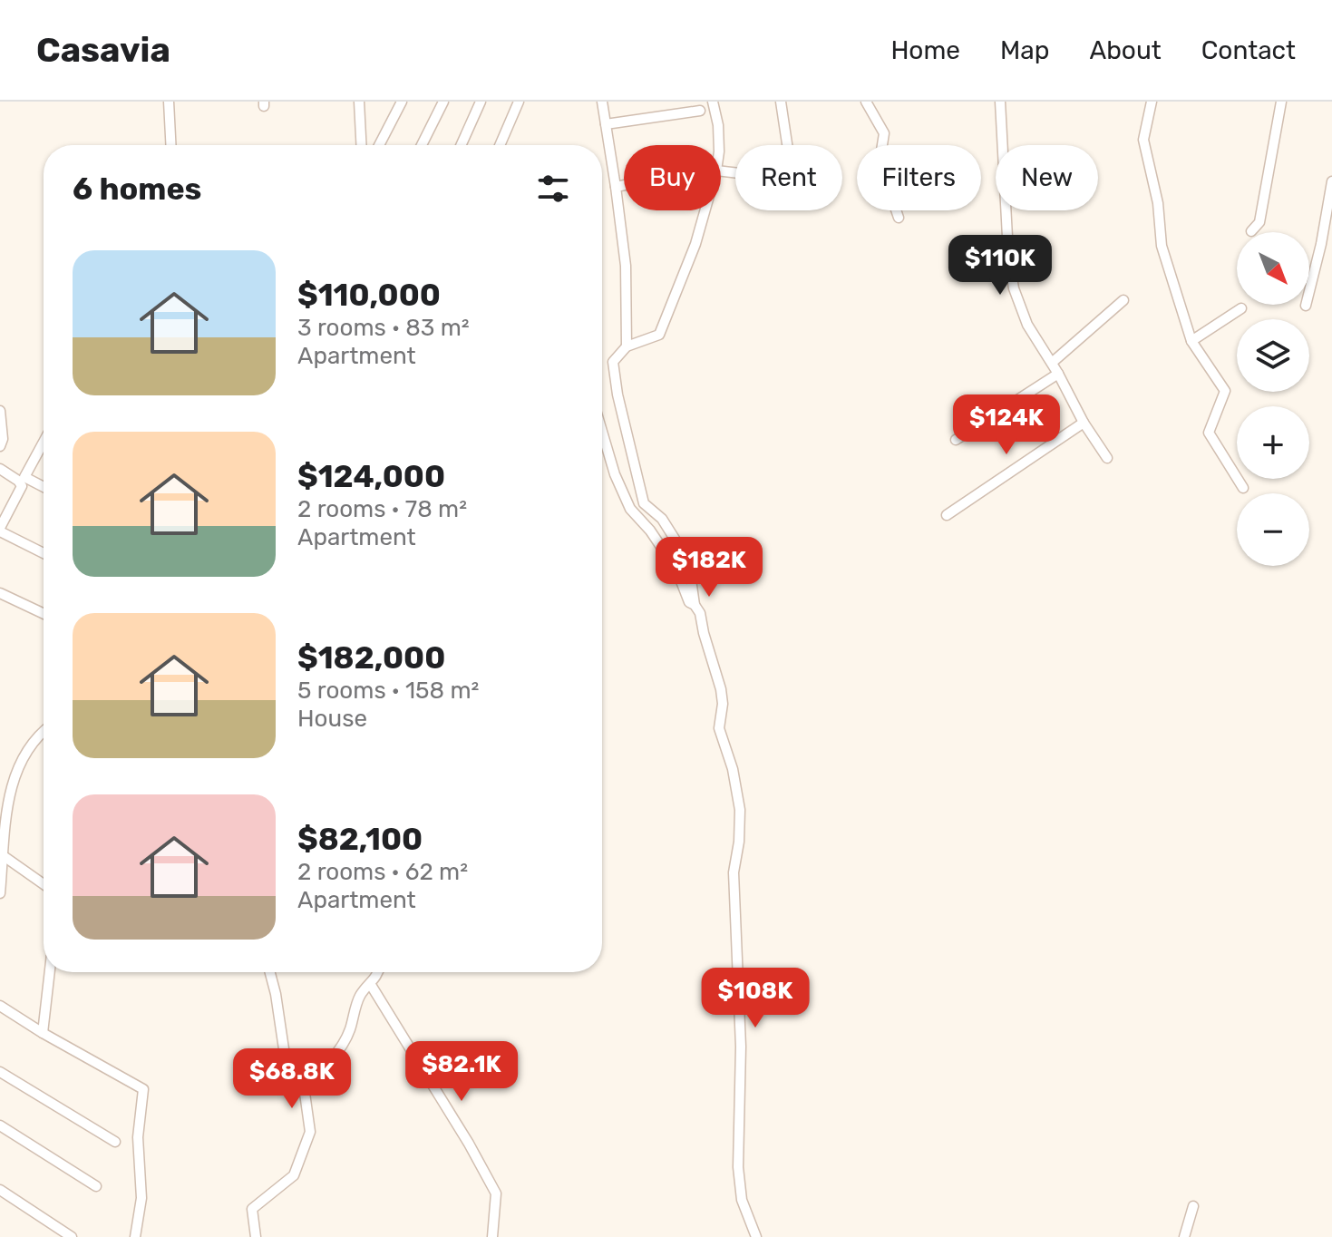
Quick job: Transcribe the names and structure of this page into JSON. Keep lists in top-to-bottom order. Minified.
{"north":"bottom right","page":{"header":"Casavia","nav":["Home","Map","About","Contact"],"chip":["Buy","Rent","Filters","New"],"heading":"6 homes","map_buttons":["+","−"],"list":[{"name":"$110,000","note":"3 rooms · 83 m² · Apartment"},{"name":"$124,000","note":"2 rooms · 78 m² · Apartment"},{"name":"$182,000","note":"5 rooms · 158 m² · House"},{"name":"$82,100","note":"2 rooms · 62 m² · Apartment"}],"price":["$110K","$124K","$182K","$108K","$82.1K","$68.8K"]}}
